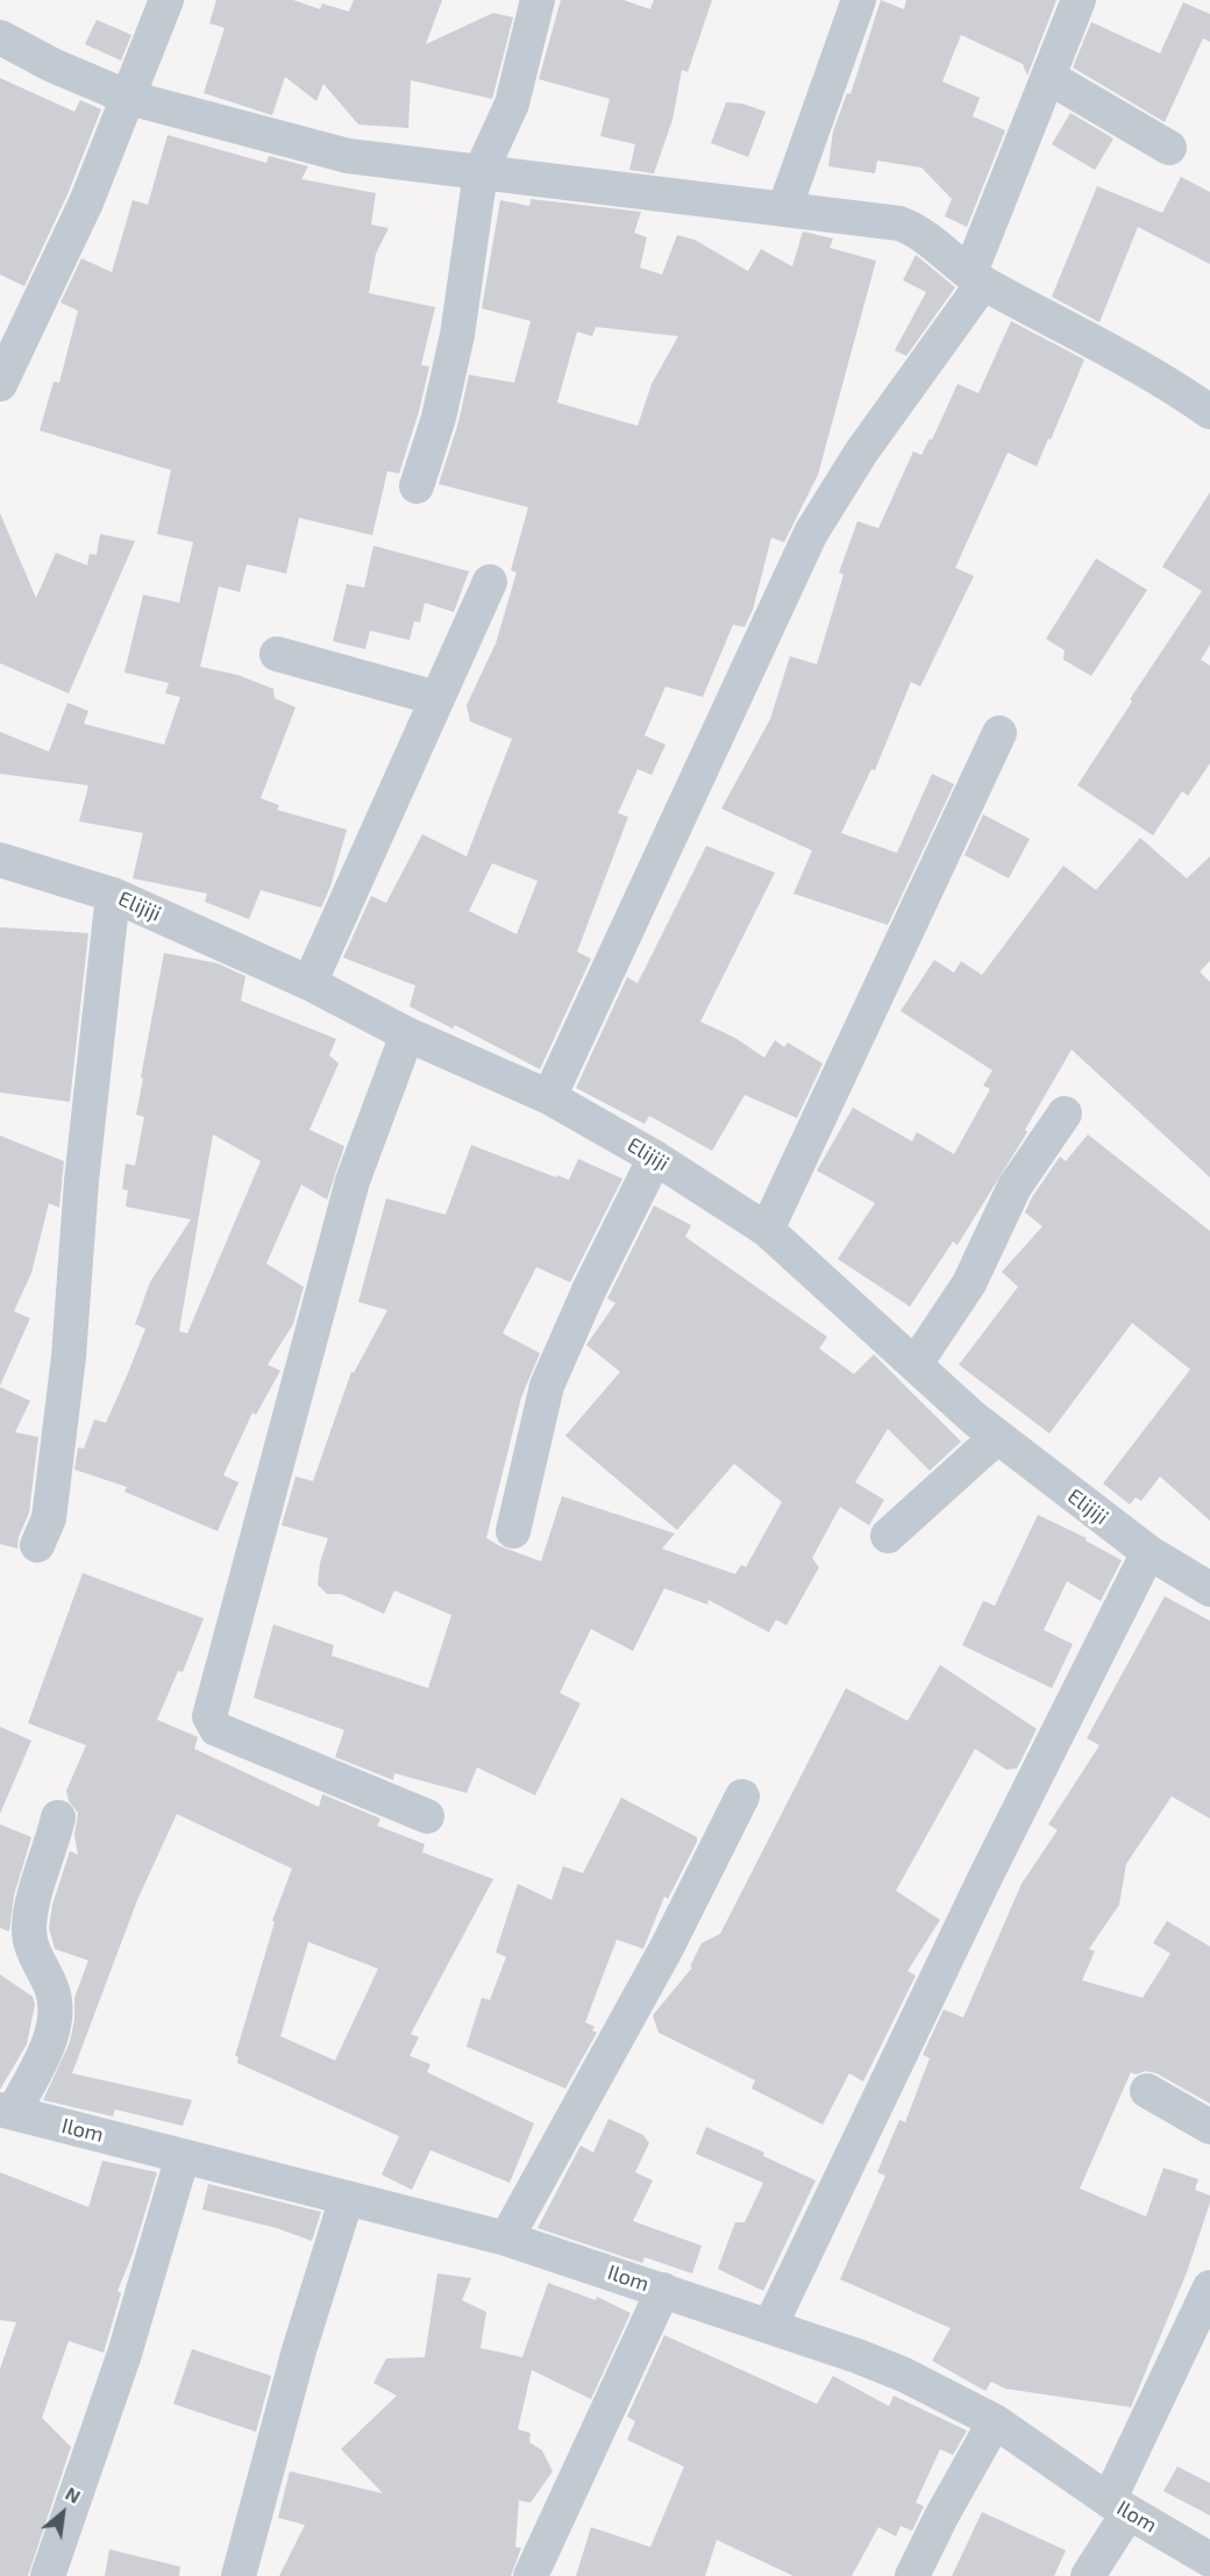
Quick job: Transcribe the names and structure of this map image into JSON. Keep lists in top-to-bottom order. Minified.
{"streets":{"street":["Elijiji","Ilom"]},"north":"top right"}
